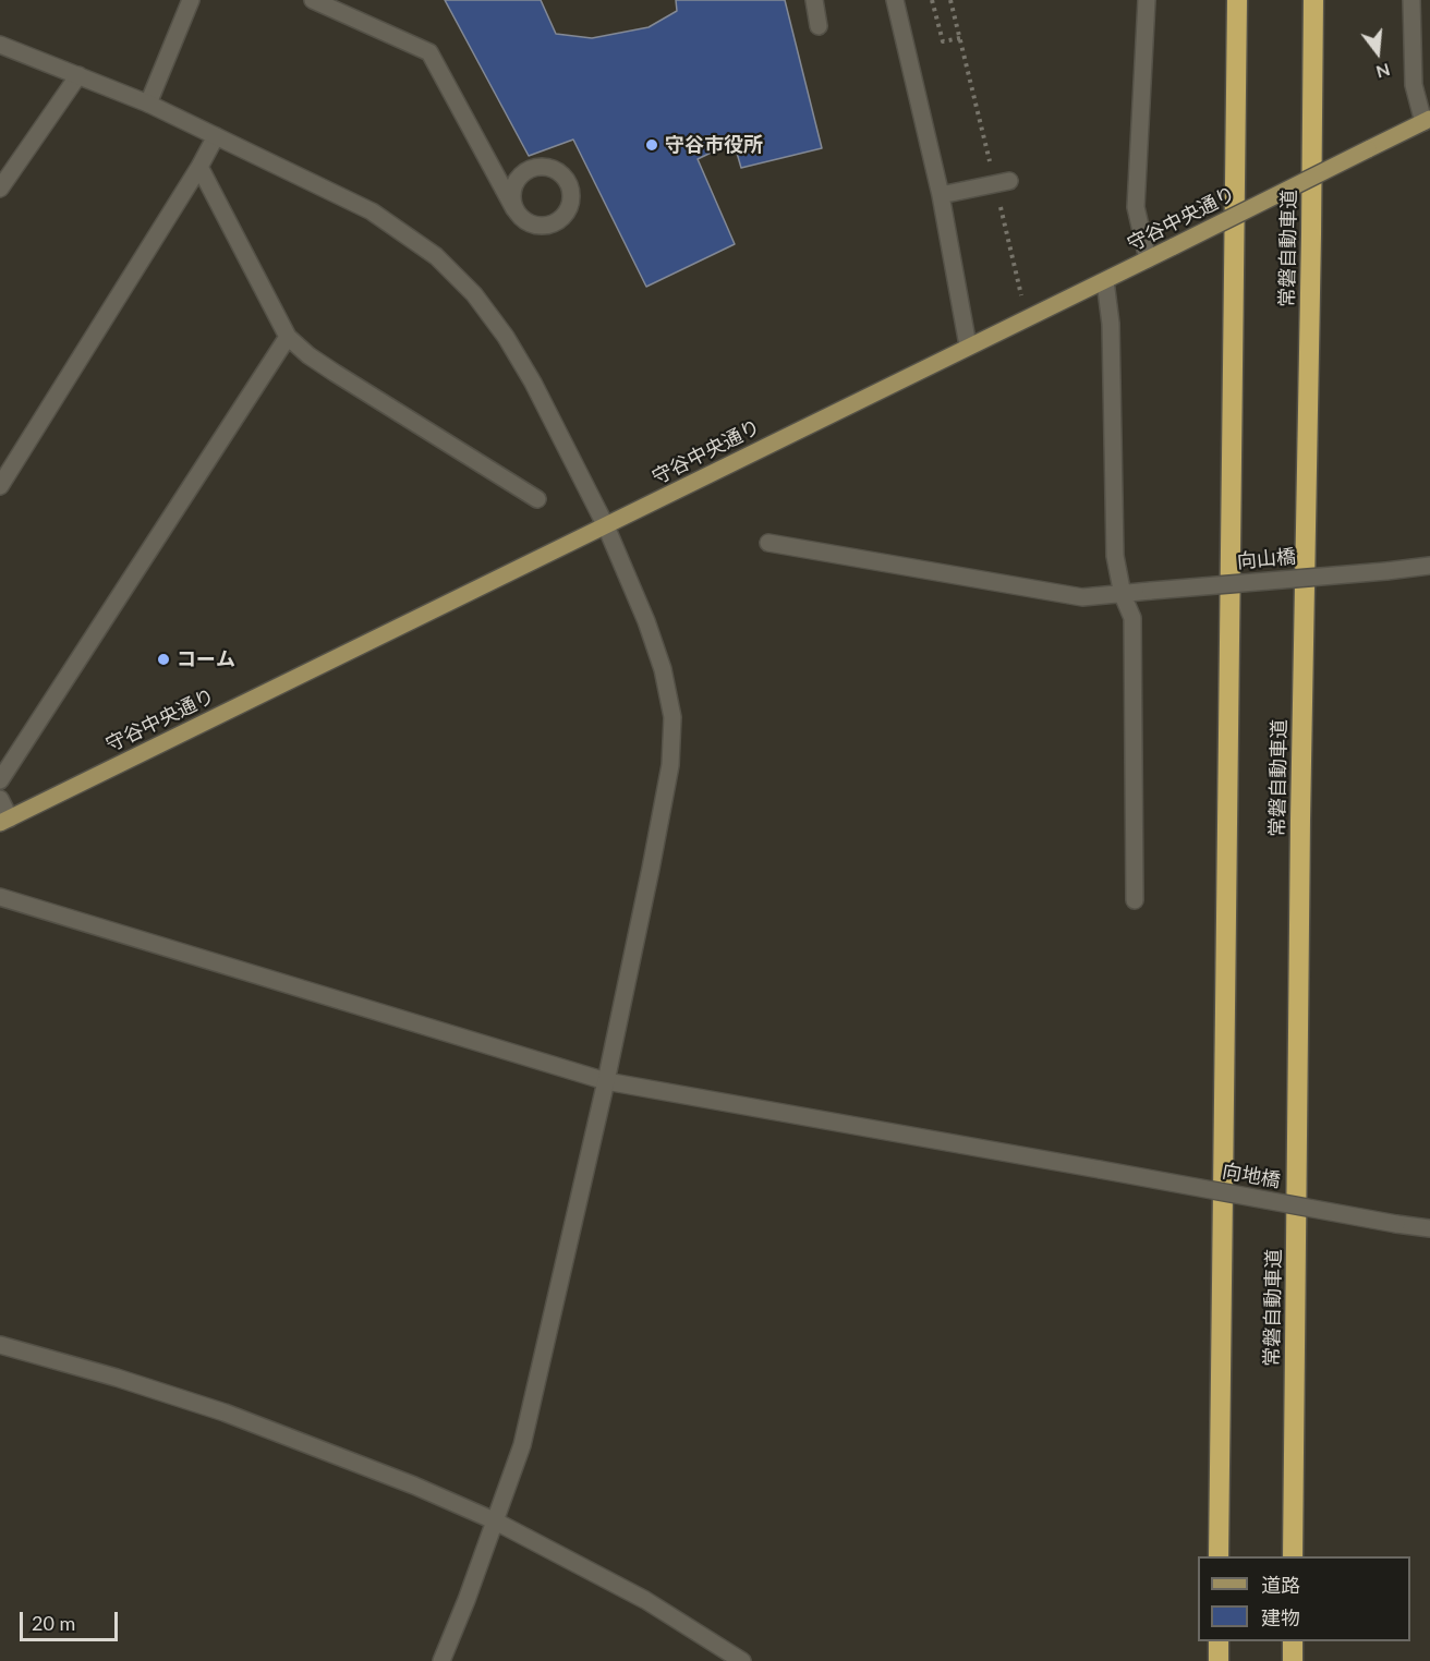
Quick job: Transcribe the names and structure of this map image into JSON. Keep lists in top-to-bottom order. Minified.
{"streets":{"highway":["常磐自動車道"],"main road":["守谷中央通り"],"street":["向山橋","向地橋"]},"places":["守谷市役所","コーム"],"legend":["道路","建物"],"scale_bar":"20 m","north":"bottom"}
